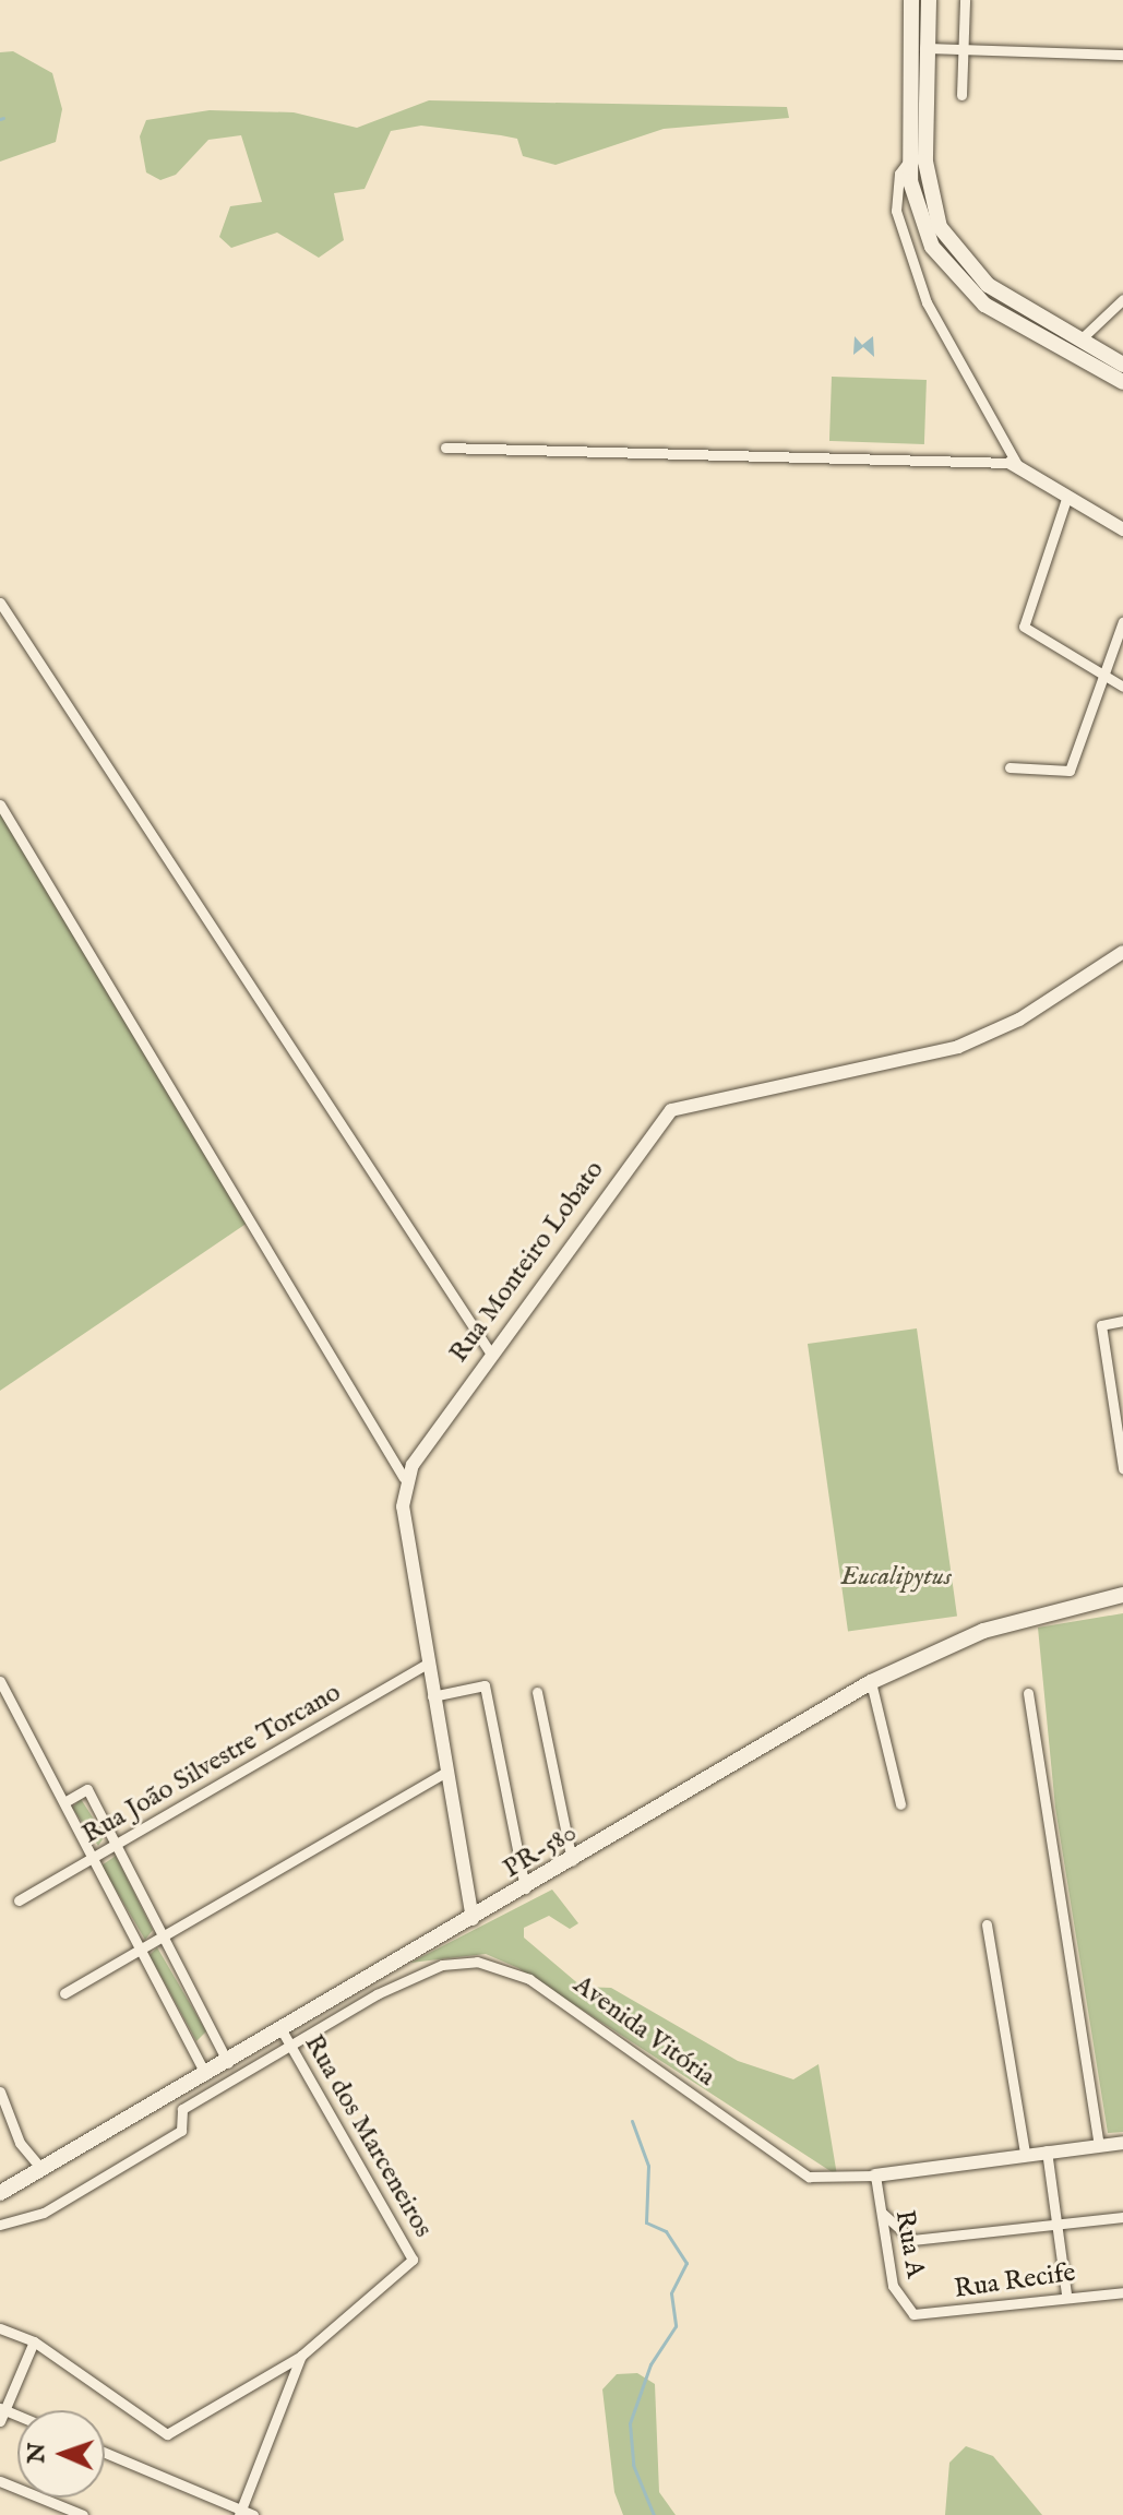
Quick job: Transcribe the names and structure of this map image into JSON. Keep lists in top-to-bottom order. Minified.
{"streets":{"main road":["PR-580"],"street":["Rua Monteiro Lobato","Rua João Silvestre Torcano","Avenida Vitória","Rua dos Marceneiros","Rua A","Rua Recife"]},"crossings":[["PR-580","Avenida Vitória"],["PR-580","Rua dos Marceneiros"],["Avenida Vitória","Rua dos Marceneiros"],["Avenida Vitória","Rua A"],["Rua A","Rua Recife"]],"parks":["Eucalipytus"],"north":"left"}
